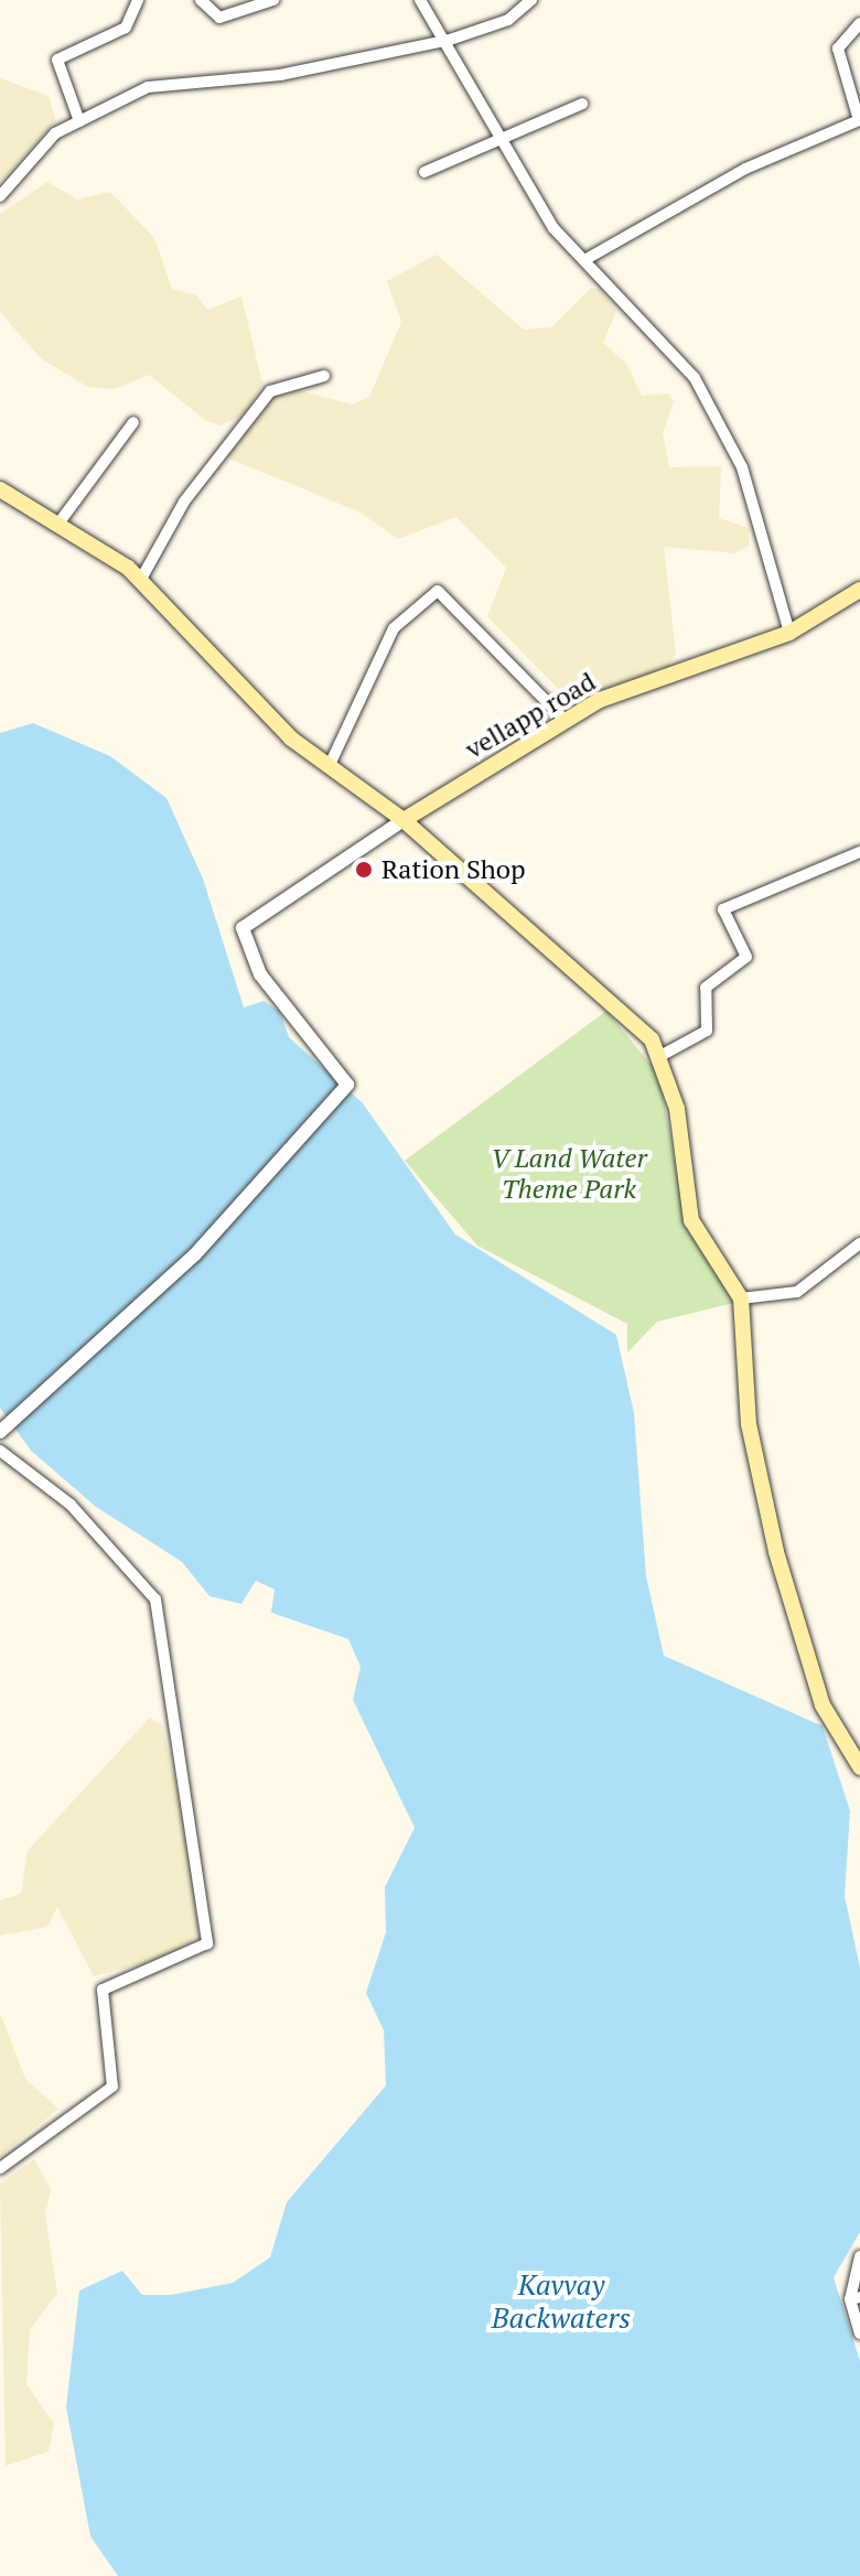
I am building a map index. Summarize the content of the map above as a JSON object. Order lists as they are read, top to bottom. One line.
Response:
{"streets":{"main road":["vellapp road"]},"water":["Kavvay Backwaters"],"parks":["V Land Water Theme Park"],"places":["Ration Shop"]}
